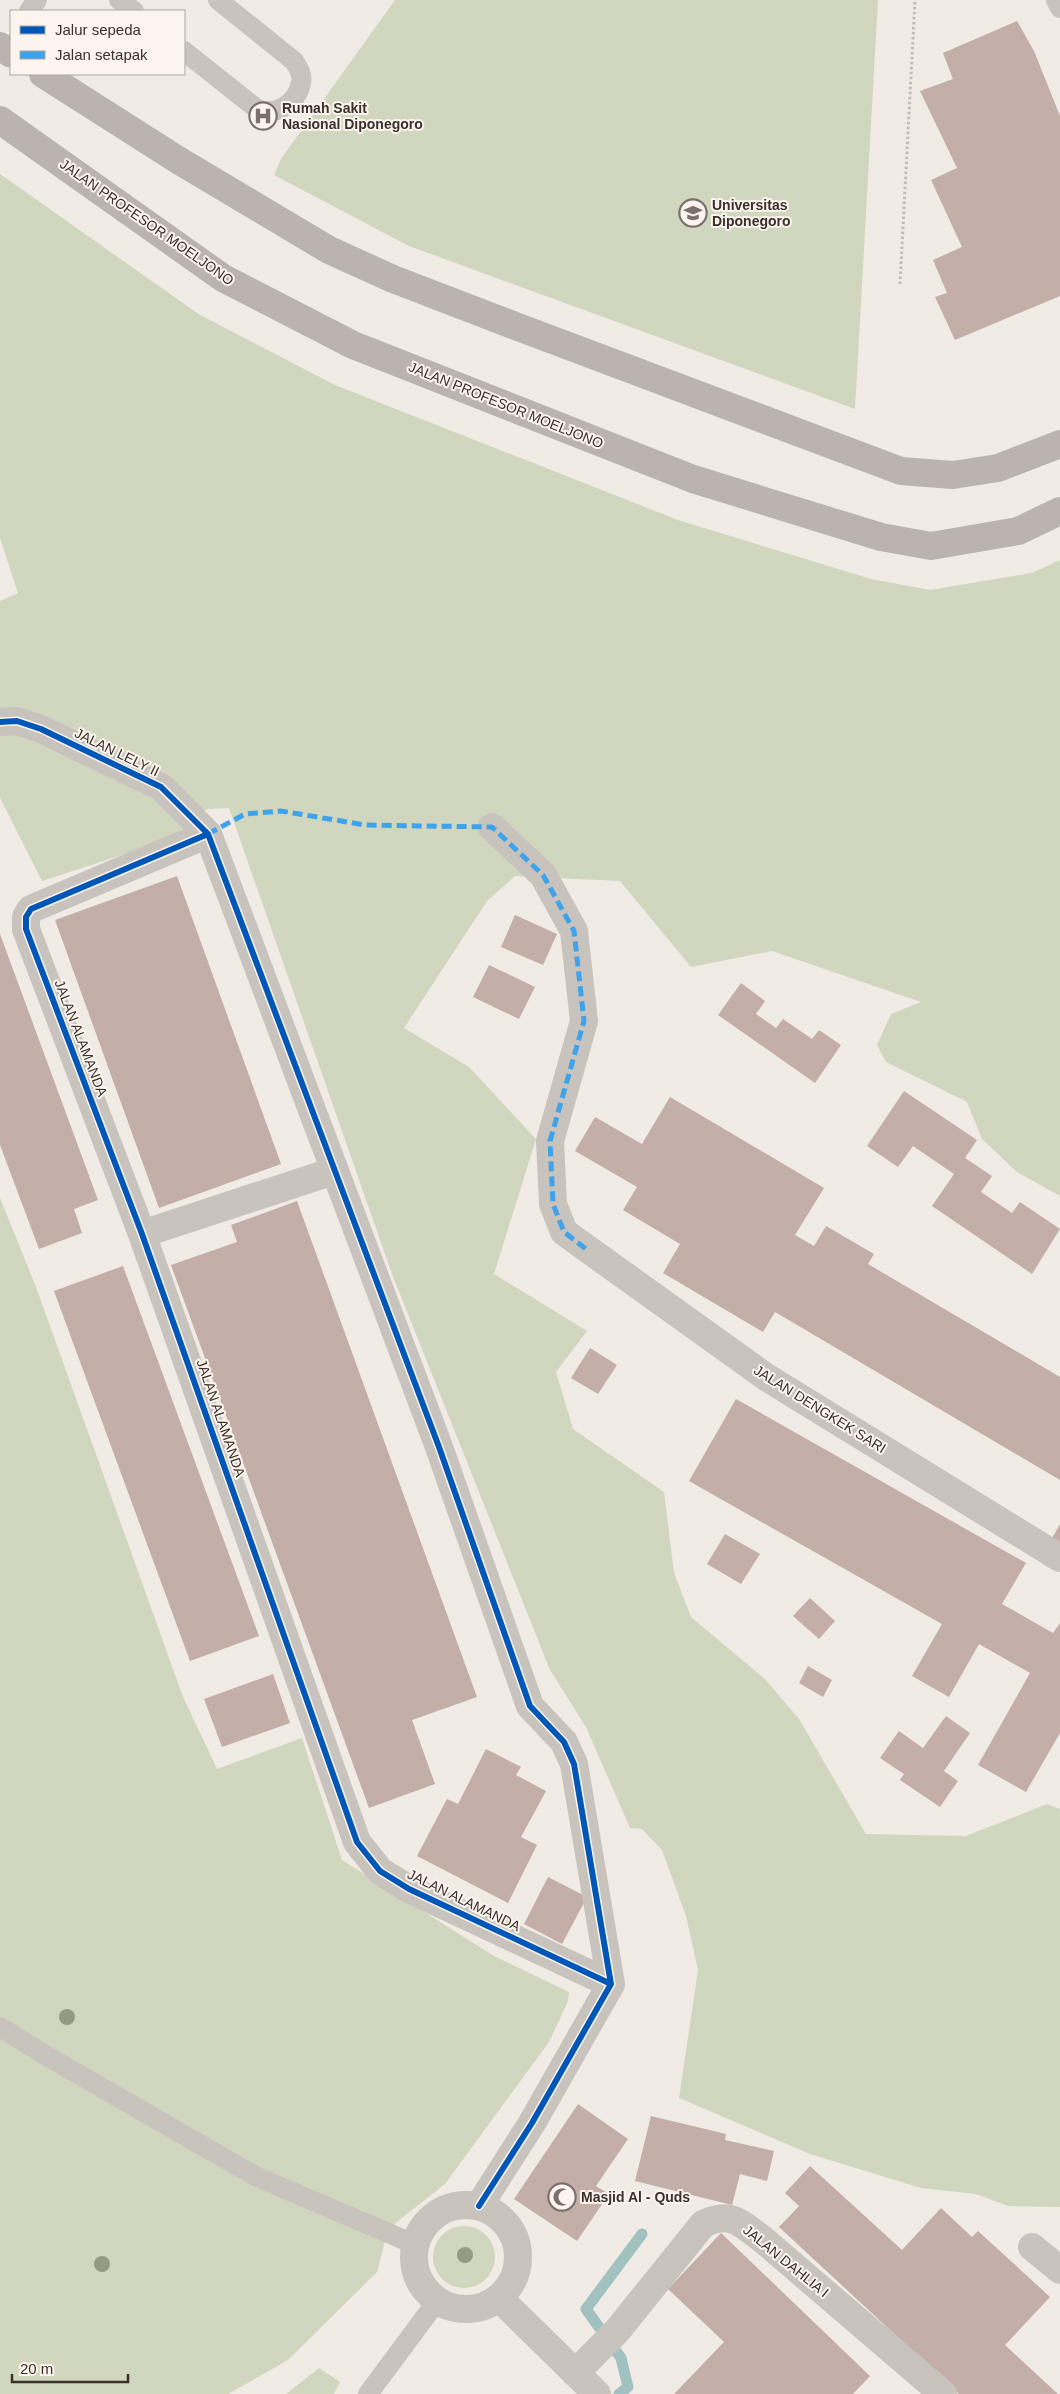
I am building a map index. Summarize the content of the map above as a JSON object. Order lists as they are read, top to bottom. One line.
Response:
{"streets":{"street":["JALAN PROFESOR MOELJONO","JALAN LELY II","JALAN ALAMANDA","JALAN DENGKEK SARI","JALAN DAHLIA I"]},"crossings":[["JALAN LELY II","JALAN ALAMANDA"]],"places":{"hospital":["Rumah Sakit Nasional Diponegoro"],"school or university":["Universitas Diponegoro"],"mosque":["Masjid Al - Quds"]},"legend":["Jalur sepeda","Jalan setapak"],"scale_bar":"20 m"}
